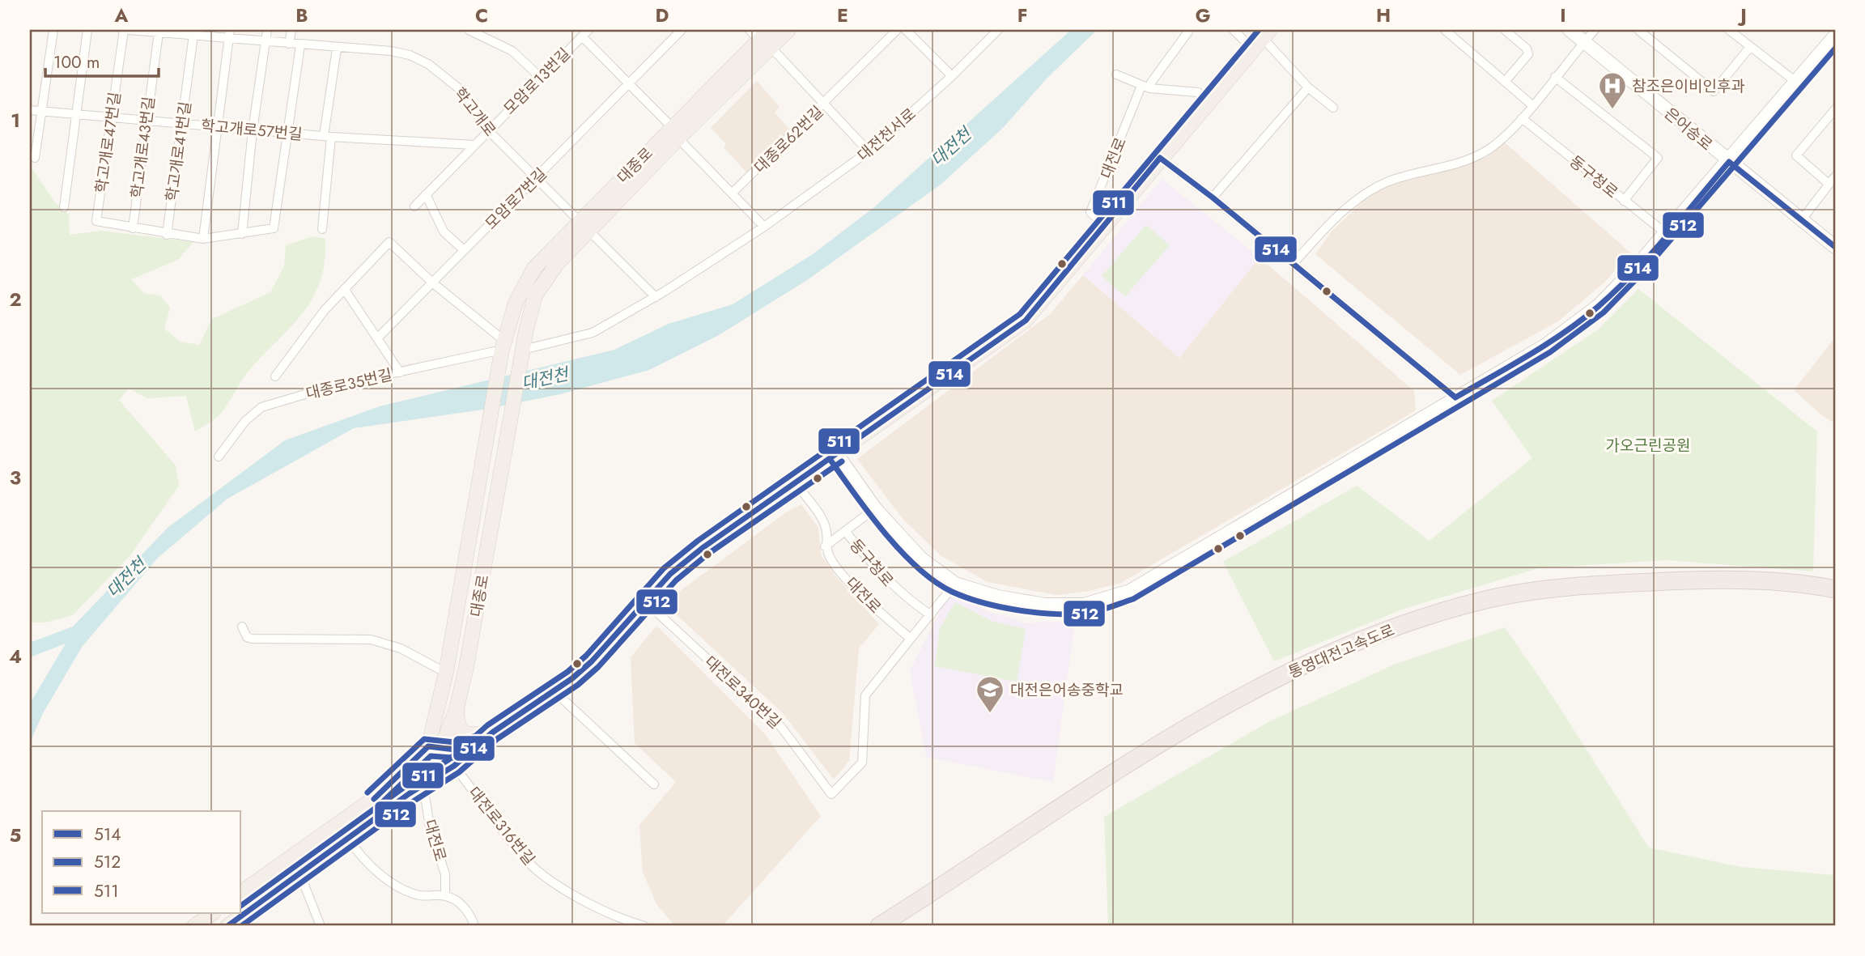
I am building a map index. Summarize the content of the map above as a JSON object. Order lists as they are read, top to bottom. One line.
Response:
{"streets":{"highway":["통영대전고속도로"],"main road":["은어송로","대전로","대종로"],"street":["모암로13번길","학고개로","학고개로57번길","대전천서로","대종로62번길","학고개로47번길","학고개로43번길","학고개로41번길","동구청로","모암로7번길","대종로35번길","대전로340번길","대전로316번길"]},"crossings":[["모암로13번길","학고개로"],["모암로13번길","학고개로57번길"],["학고개로","학고개로47번길"],["학고개로","학고개로43번길"],["학고개로","학고개로41번길"],["학고개로","대종로"],["학고개로","모암로7번길"],["학고개로57번길","학고개로47번길"],["학고개로57번길","학고개로43번길"],["학고개로57번길","학고개로41번길"],["대전천서로","대종로"],["학고개로47번길","학고개로43번길"],["대전로","대전로340번길"],["대전로","대전로316번길"],["대종로","대종로35번길"]],"water":["대전천"],"parks":["가오근린공원"],"places":{"hospital":["참조은이비인후과"],"school or university":["대전은어송중학교"]},"lines":["transit line 511","transit line 512","transit line 514"],"legend":["514","512","511"],"scale_bar":"100 m","grid":{"columns":["A","B","C","D","E","F","G","H","I","J"],"rows":["1","2","3","4","5"]}}
